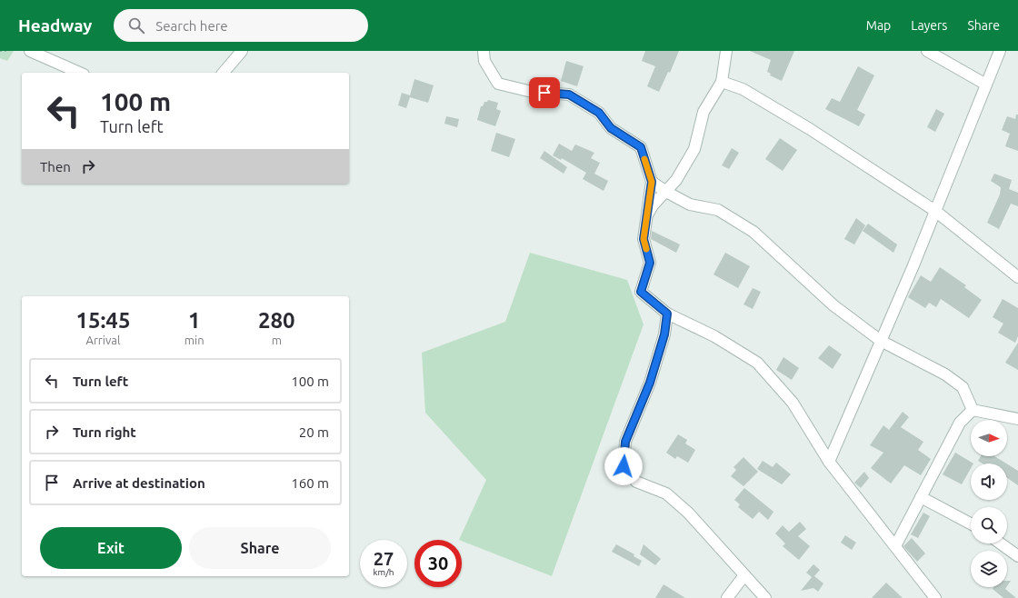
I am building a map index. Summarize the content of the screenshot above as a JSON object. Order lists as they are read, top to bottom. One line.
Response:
{"north":"right","page":{"header":"Headway","search":"Search here","nav":["Map","Layers","Share"],"turn":["100 m","Turn left"],"then":"Then","eta":["15:45","Arrival","1","min","280","m"],"list":[{"name":"Turn left","value":"100 m"},{"name":"Turn right","value":"20 m"},{"name":"Arrive at destination","value":"160 m"}],"buttons":["Exit","Share"],"speed":"27 km/h","limit":"30"}}
